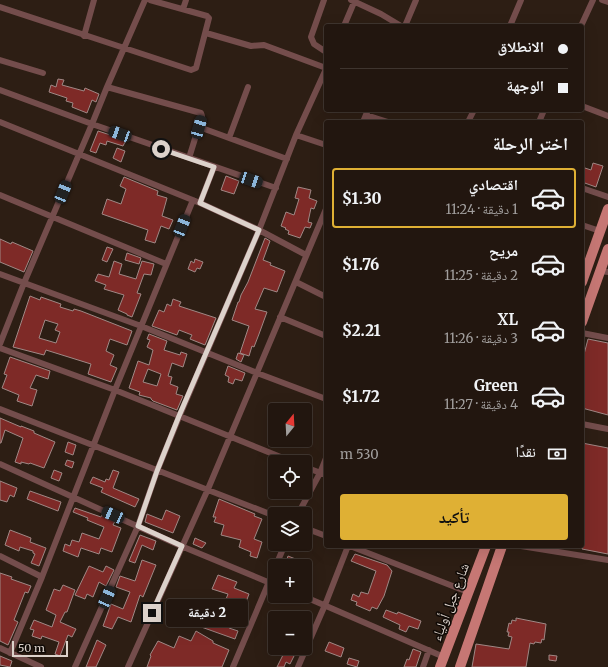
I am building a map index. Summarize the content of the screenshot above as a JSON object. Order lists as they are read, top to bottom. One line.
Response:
{"streets":{"main road":["شارع جبل أولياء"]},"scale_bar":"50 m","north":"top","page":{"banner":["الانطلاق","الوجهة"],"heading":"اختر الرحلة","list":[{"name":"اقتصادي","note":"1 دقيقة · 11:24","value":"$1.30"},{"name":"مريح","note":"2 دقيقة · 11:25","value":"$1.76"},{"name":"XL","note":"3 دقيقة · 11:26","value":"$2.21"},{"name":"Green","note":"4 دقيقة · 11:27","value":"$1.72"}],"map_buttons":["+","−"],"pay":["نقدًا","530 m"],"buttons":"تأكيد","bubble":"2 دقيقة","scale":"50 m"}}
